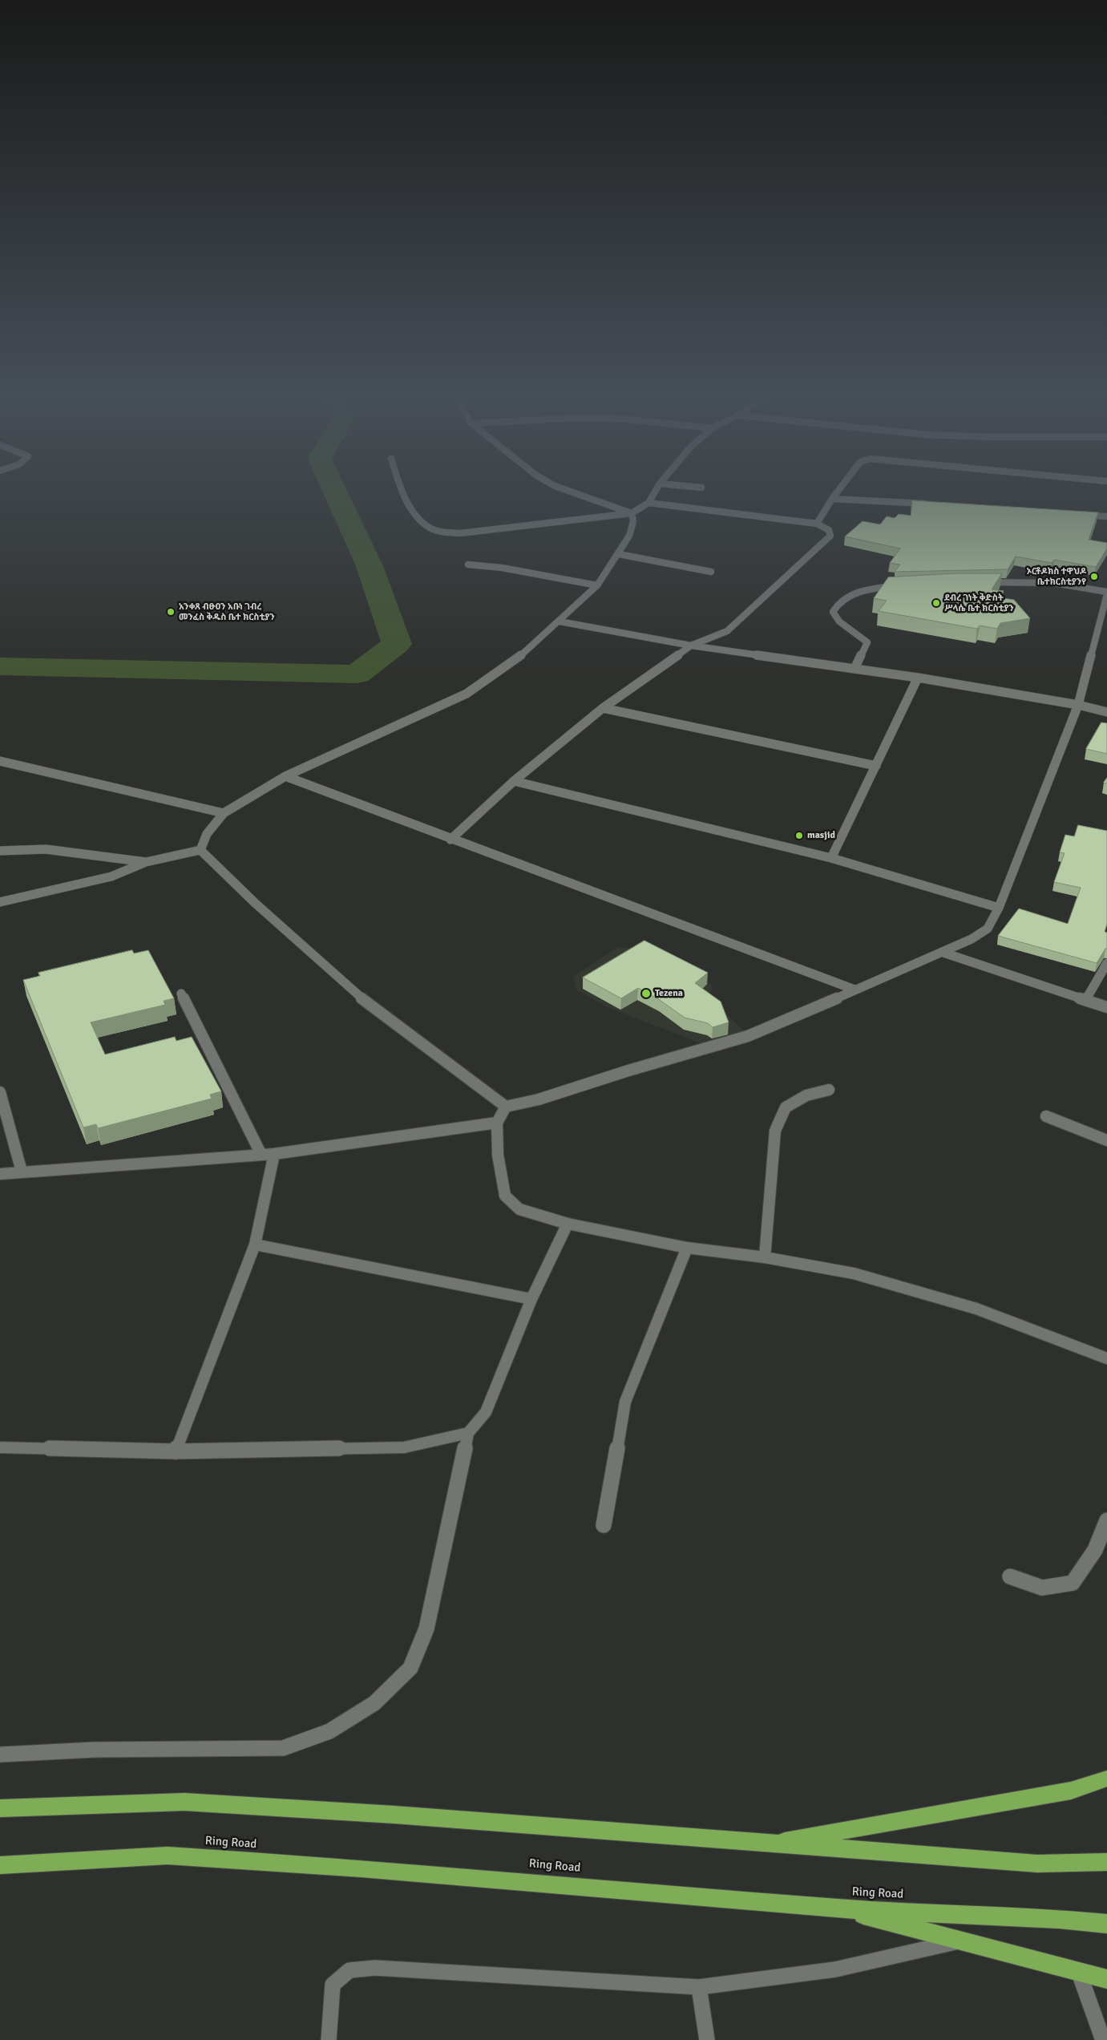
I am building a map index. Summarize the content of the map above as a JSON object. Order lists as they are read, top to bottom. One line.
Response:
{"streets":{"highway":["Ring Road"]},"places":["ኦርቶዶክስ ተዋህዶ ቤተክርስቲያንየ","ደብረ ገነት ቅድስት ሥላሴ ቤተ ክርስቲያን","አንቀጸ ብፁዐን አቡነ ገብረ መንፈስ ቅዱስ ቤተ ክርስቲያን","masjid","Tezena"]}
